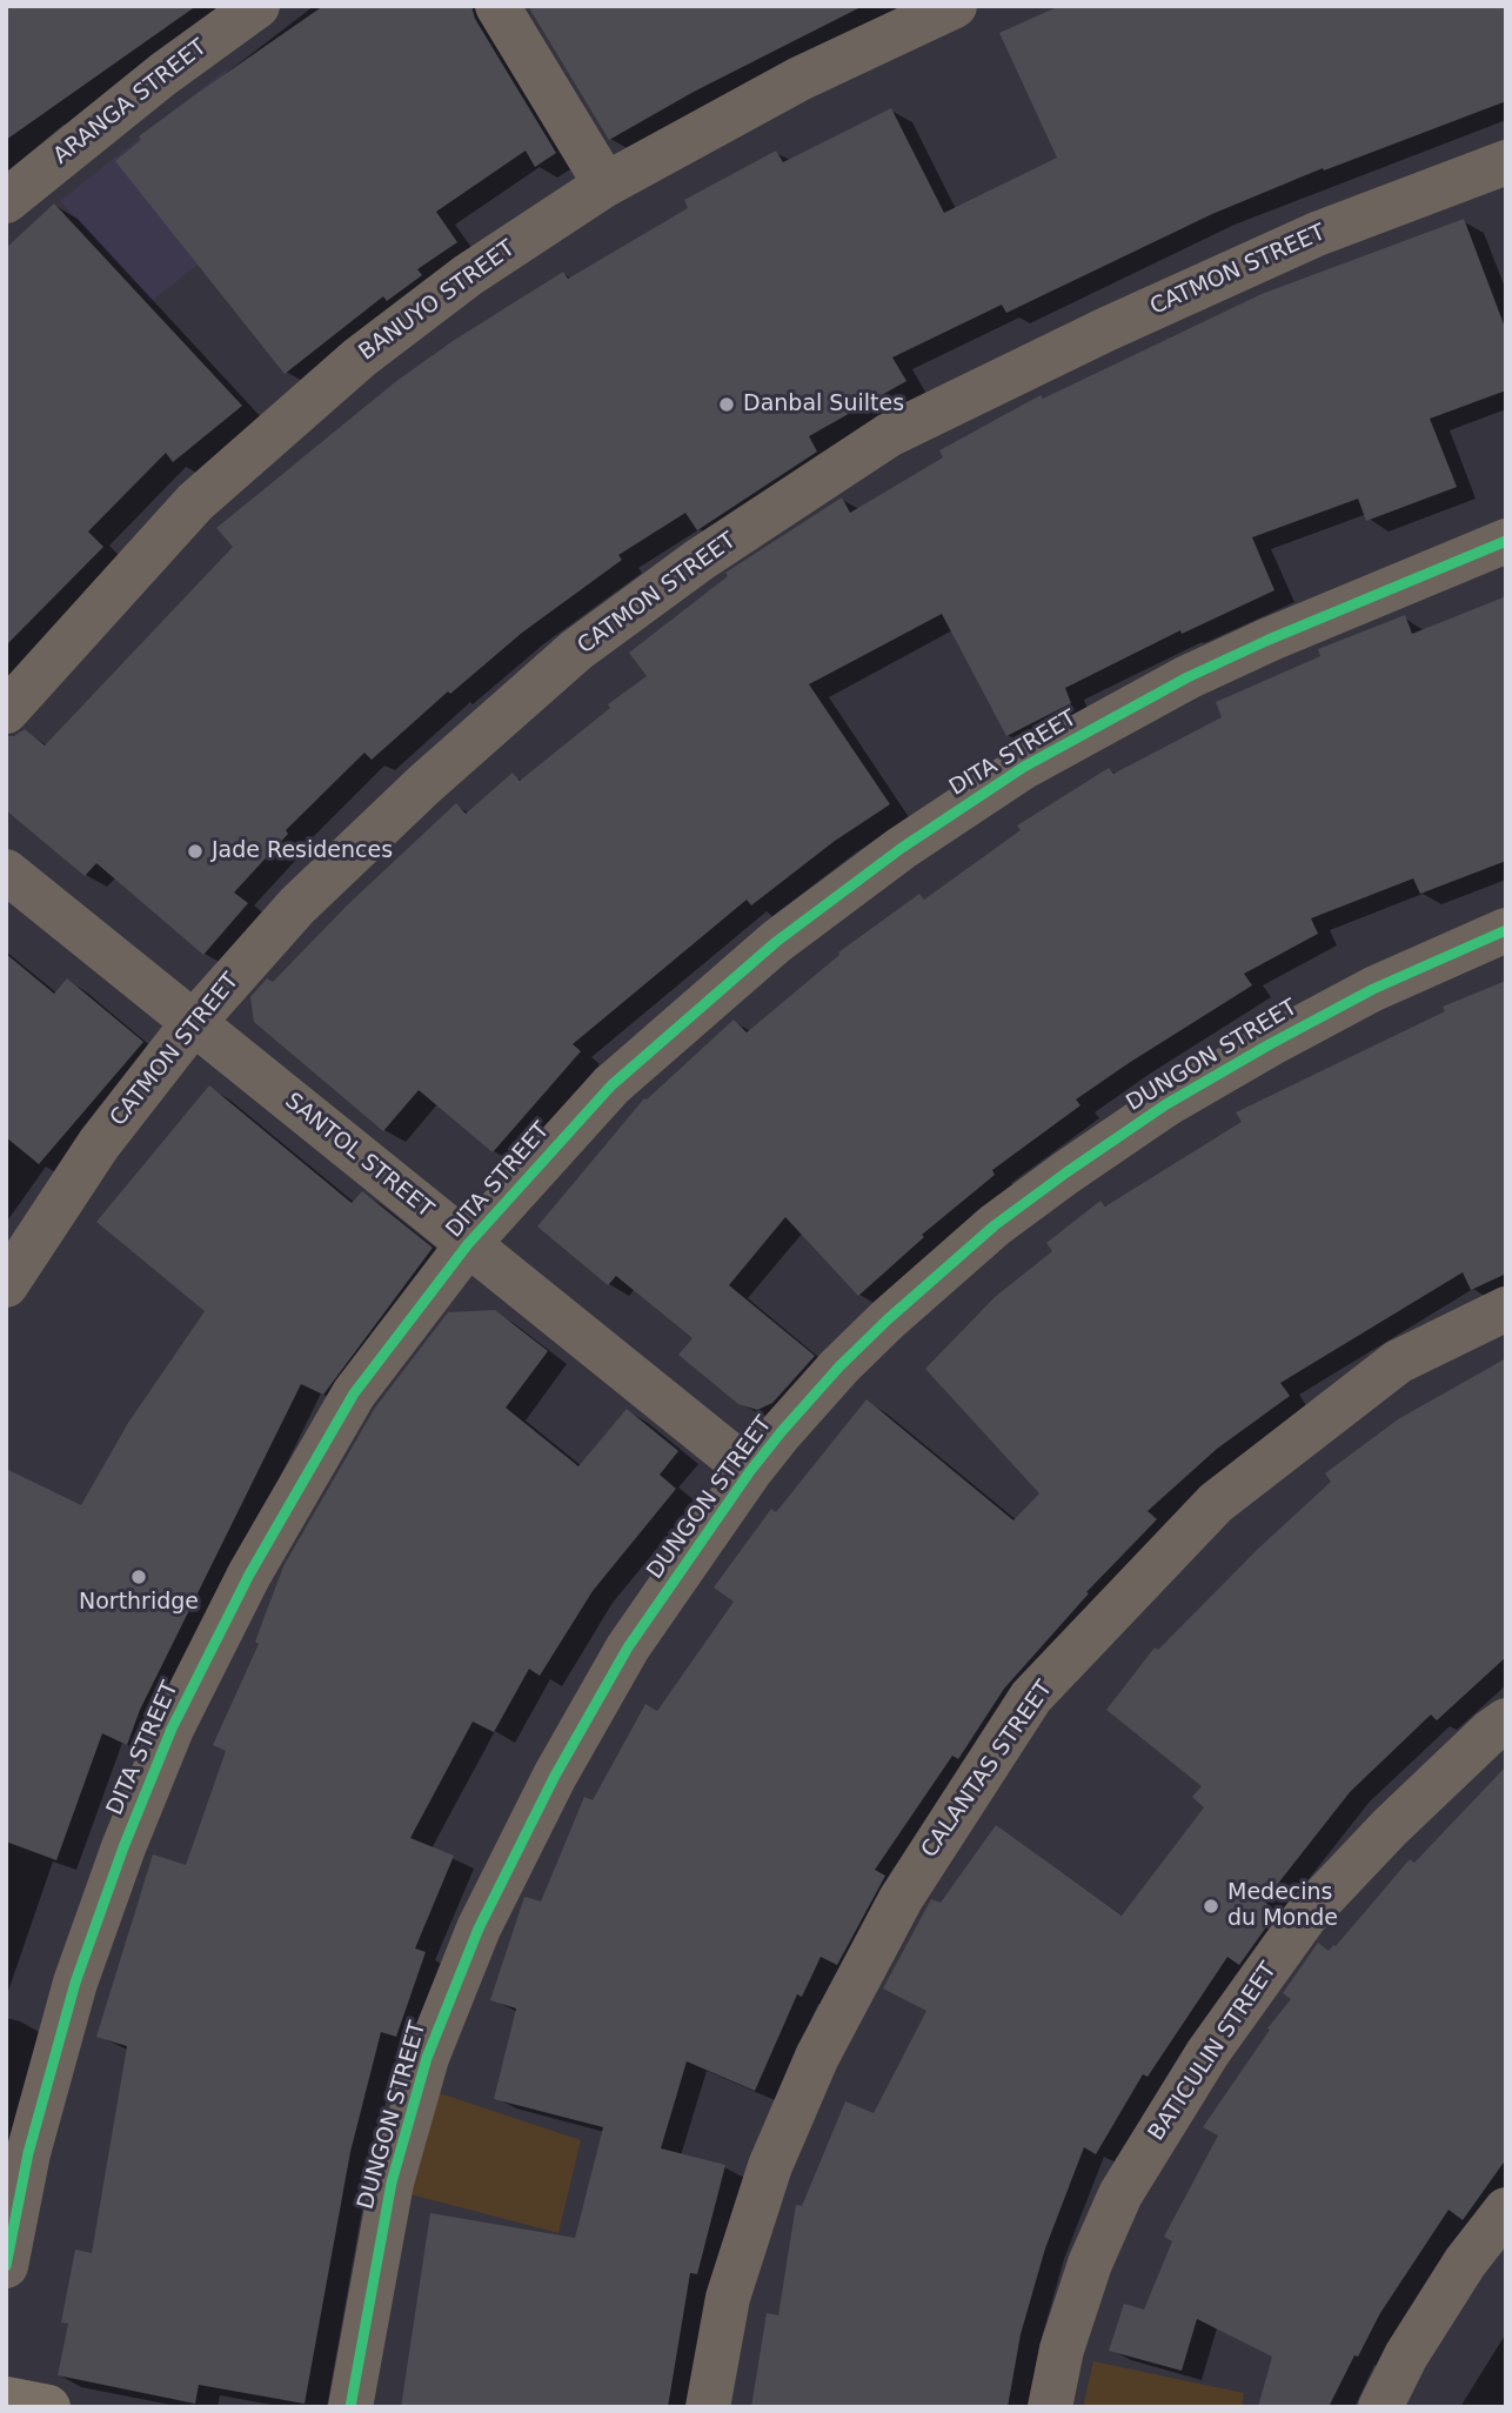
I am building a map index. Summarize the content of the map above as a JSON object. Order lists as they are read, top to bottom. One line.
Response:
{"streets":{"street":["ARANGA STREET","CATMON STREET","BANUYO STREET","DITA STREET","DUNGON STREET","SANTOL STREET","CALANTAS STREET","BATICULIN STREET"]},"crossings":[["CATMON STREET","SANTOL STREET"],["DITA STREET","SANTOL STREET"],["DUNGON STREET","SANTOL STREET"]],"places":["Danbal Suiltes","Jade Residences","Northridge","Medecins du Monde"]}
